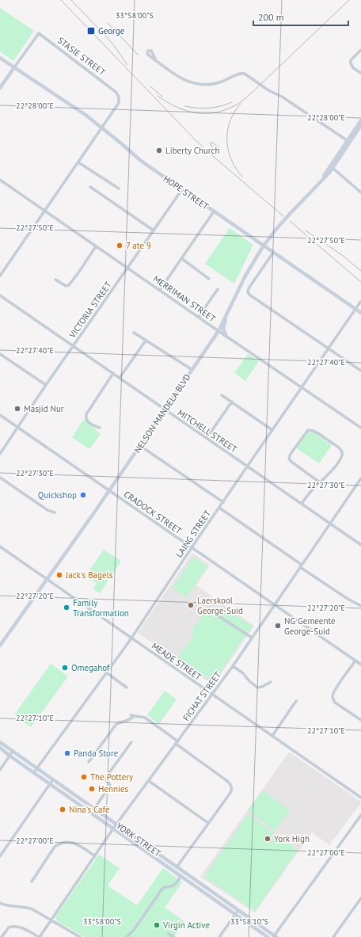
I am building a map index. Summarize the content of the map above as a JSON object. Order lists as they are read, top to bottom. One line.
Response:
{"streets":{"street":["STASIE STREET","HOPE STREET","MERRIMAN STREET","VICTORIA STREET","NELSON MANDELA BLVD","MITCHELL STREET","CRADOCK STREET","LAING STREET","MEADE STREET","FICHAT STREET","YORK STREET"]},"crossings":[["STASIE STREET","HOPE STREET"],["HOPE STREET","VICTORIA STREET"],["HOPE STREET","LAING STREET"],["MERRIMAN STREET","VICTORIA STREET"],["MERRIMAN STREET","NELSON MANDELA BLVD"],["MERRIMAN STREET","LAING STREET"],["VICTORIA STREET","MITCHELL STREET"],["VICTORIA STREET","CRADOCK STREET"],["NELSON MANDELA BLVD","MITCHELL STREET"],["NELSON MANDELA BLVD","CRADOCK STREET"],["NELSON MANDELA BLVD","MEADE STREET"],["MITCHELL STREET","LAING STREET"],["MITCHELL STREET","FICHAT STREET"],["CRADOCK STREET","LAING STREET"],["CRADOCK STREET","FICHAT STREET"],["LAING STREET","MEADE STREET"],["LAING STREET","YORK STREET"],["MEADE STREET","FICHAT STREET"],["FICHAT STREET","YORK STREET"]],"places":{"transit":["George"],"other":["Liberty Church","7 ate 9","Masjid Nur","Quickshop","Jack's Bagels","Laerskool George-Suid","Family Transformation","NG Gemeente George-Suid","Omegahof","Panda Store","The Pottery","Hennies","Nina's Café","York High","Virgin Active"]},"scale_bar":"200 m","coordinates":["33°58'00\"S","22°28'00\"E","22°27'50\"E","22°27'40\"E","22°27'30\"E","22°27'20\"E","22°27'10\"E","22°27'00\"E","33°58'10\"S"]}
